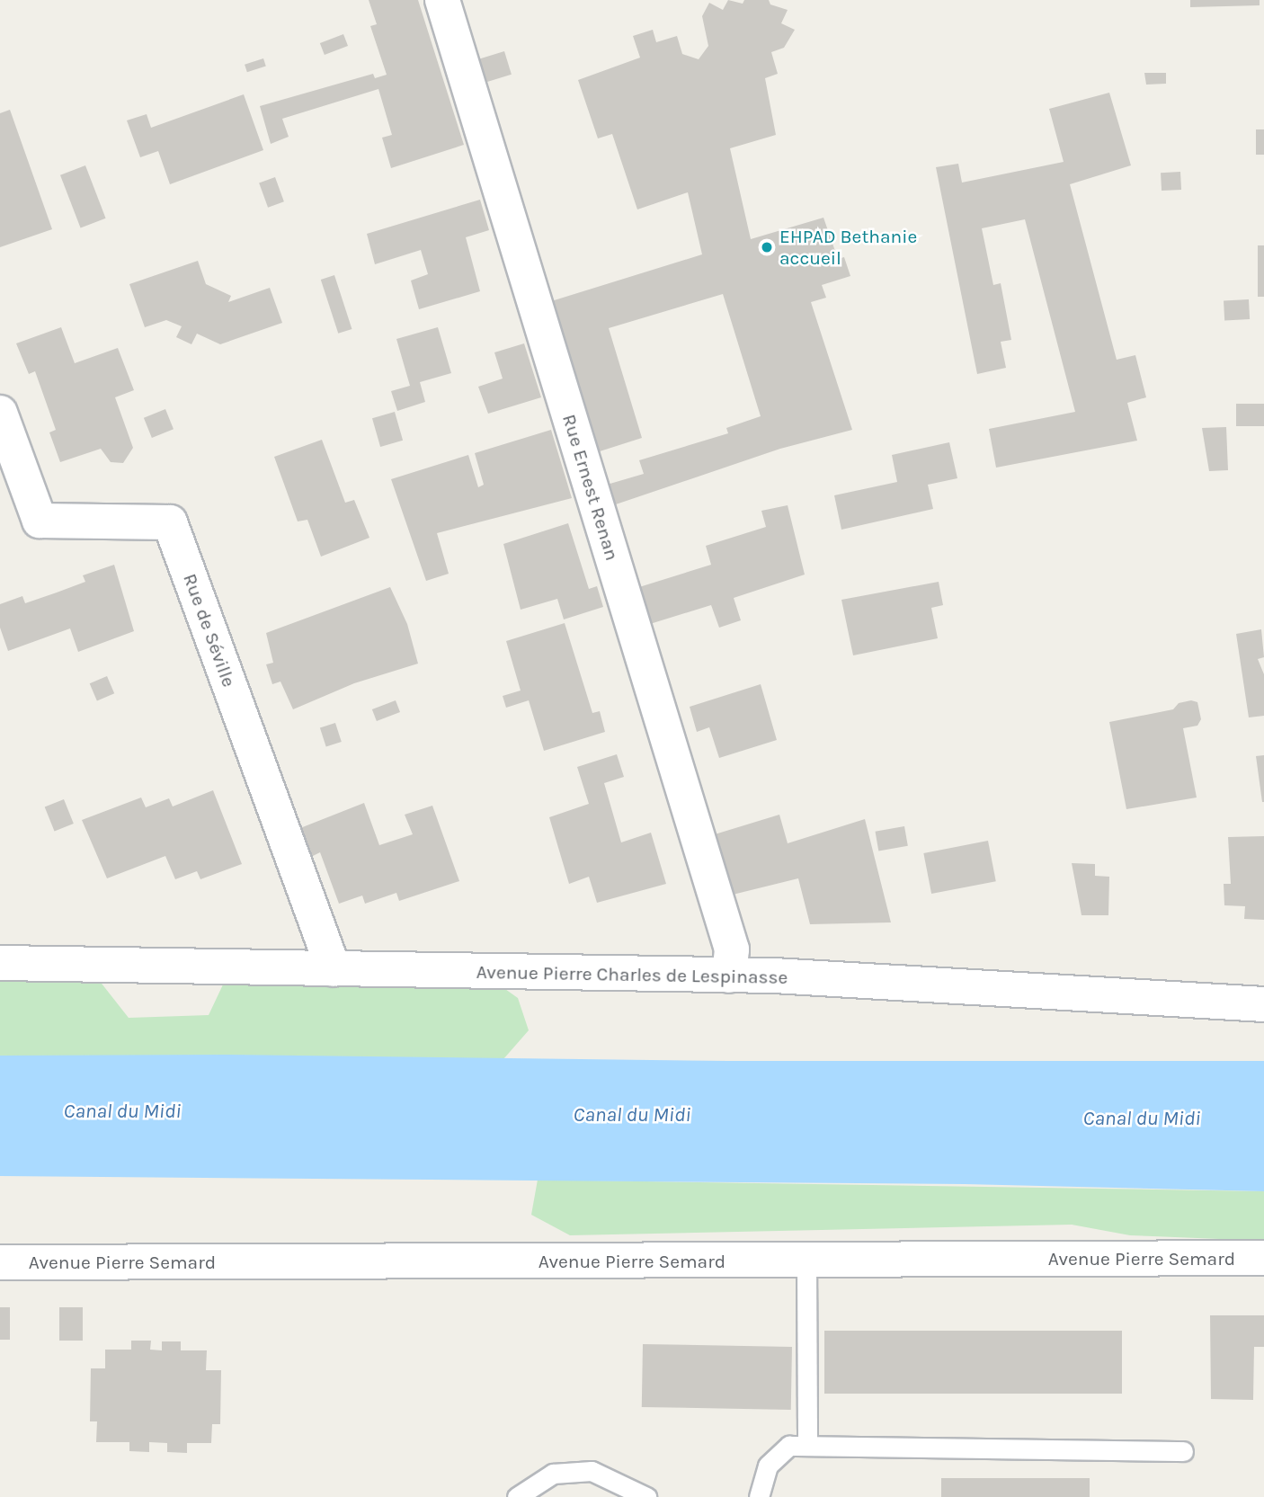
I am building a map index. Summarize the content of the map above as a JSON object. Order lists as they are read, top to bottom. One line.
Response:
{"streets":{"street":["Rue Ernest Renan","Rue de Séville","Avenue Pierre Charles de Lespinasse","Avenue Pierre Semard"]},"crossings":[["Rue Ernest Renan","Avenue Pierre Charles de Lespinasse"],["Rue de Séville","Avenue Pierre Charles de Lespinasse"]],"water":["Canal du Midi"],"places":["EHPAD Bethanie accueil"]}
